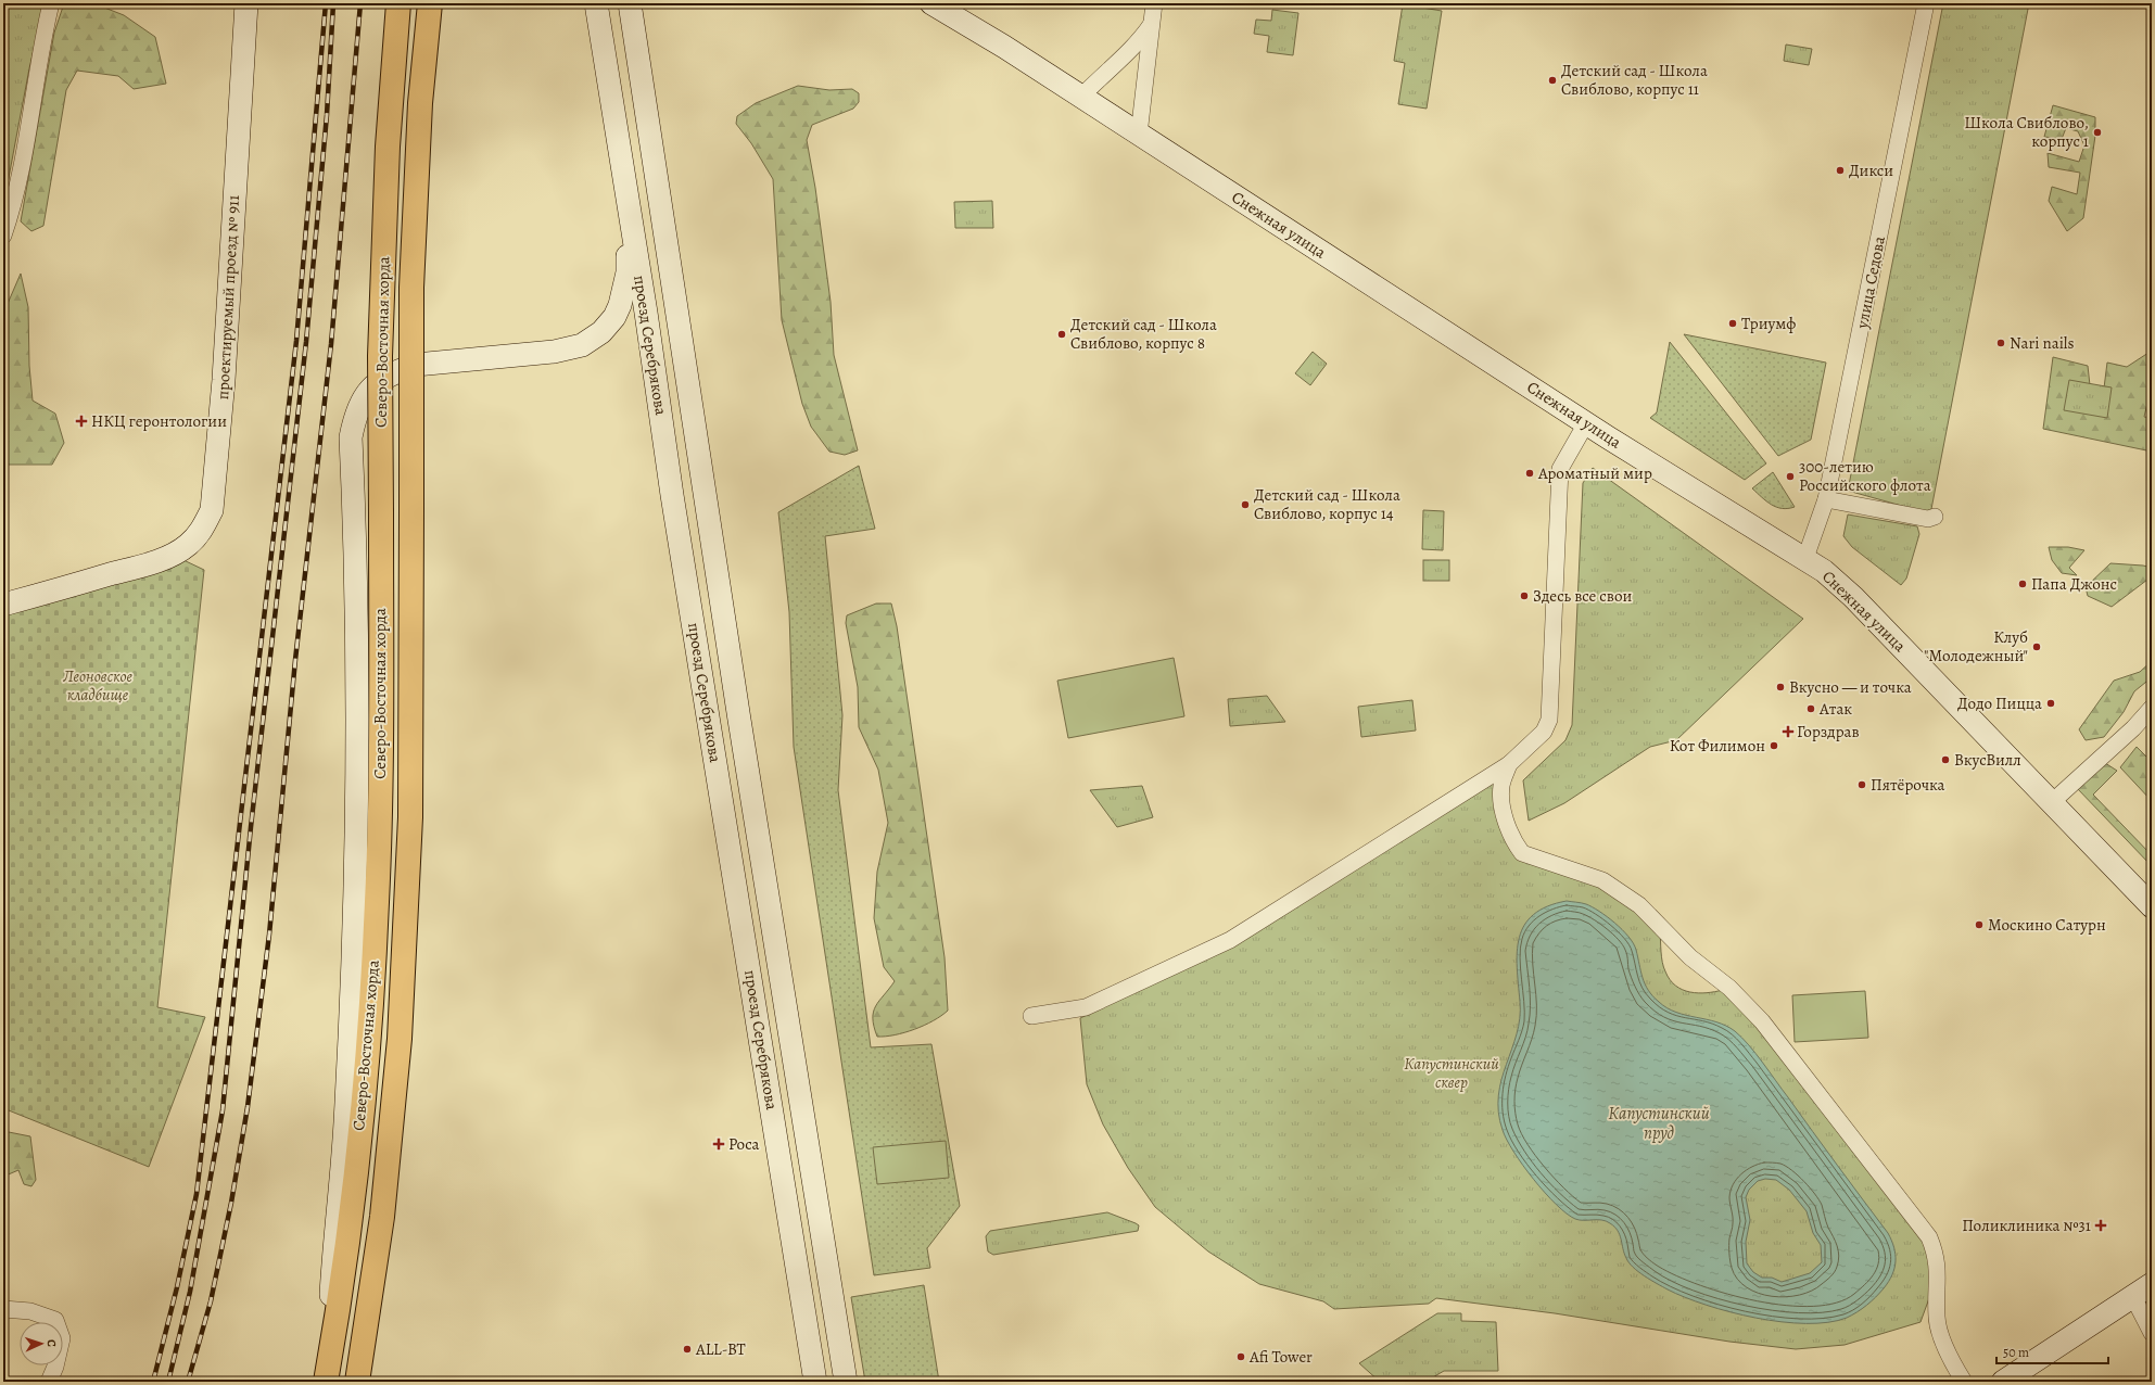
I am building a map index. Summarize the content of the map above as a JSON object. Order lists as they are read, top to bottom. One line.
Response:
{"streets":{"main road":["Снежная улица","проектируемый проезд № 911","Северо-Восточная хорда","проезд Серебрякова"],"street":["улица Седова"]},"crossings":[["Снежная улица","улица Седова"]],"water":["Капустинский пруд"],"parks":["Леоновское кладбище","Капустинский сквер"],"places":{"other":["Детский сад - Школа Свиблово, корпус 11","Школа Свиблово, корпус 1","Дикси","Триумф","Детский сад - Школа Свиблово, корпус 8","Nari nails","Ароматный мир","300-летию Российского флота","Детский сад - Школа Свиблово, корпус 14","Папа Джонс","Здесь все свои","Клуб \"Молодежный\"","Вкусно — и точка","Додо Пицца","Атак","Кот Филимон","ВкусВилл","Пятёрочка","Москино Сатурн","ALL-BT","Afi Tower"],"health":["НКЦ геронтологии","Горздрав","Роса","Поликлиника №31"]},"scale_bar":"50 m","north":"right"}
